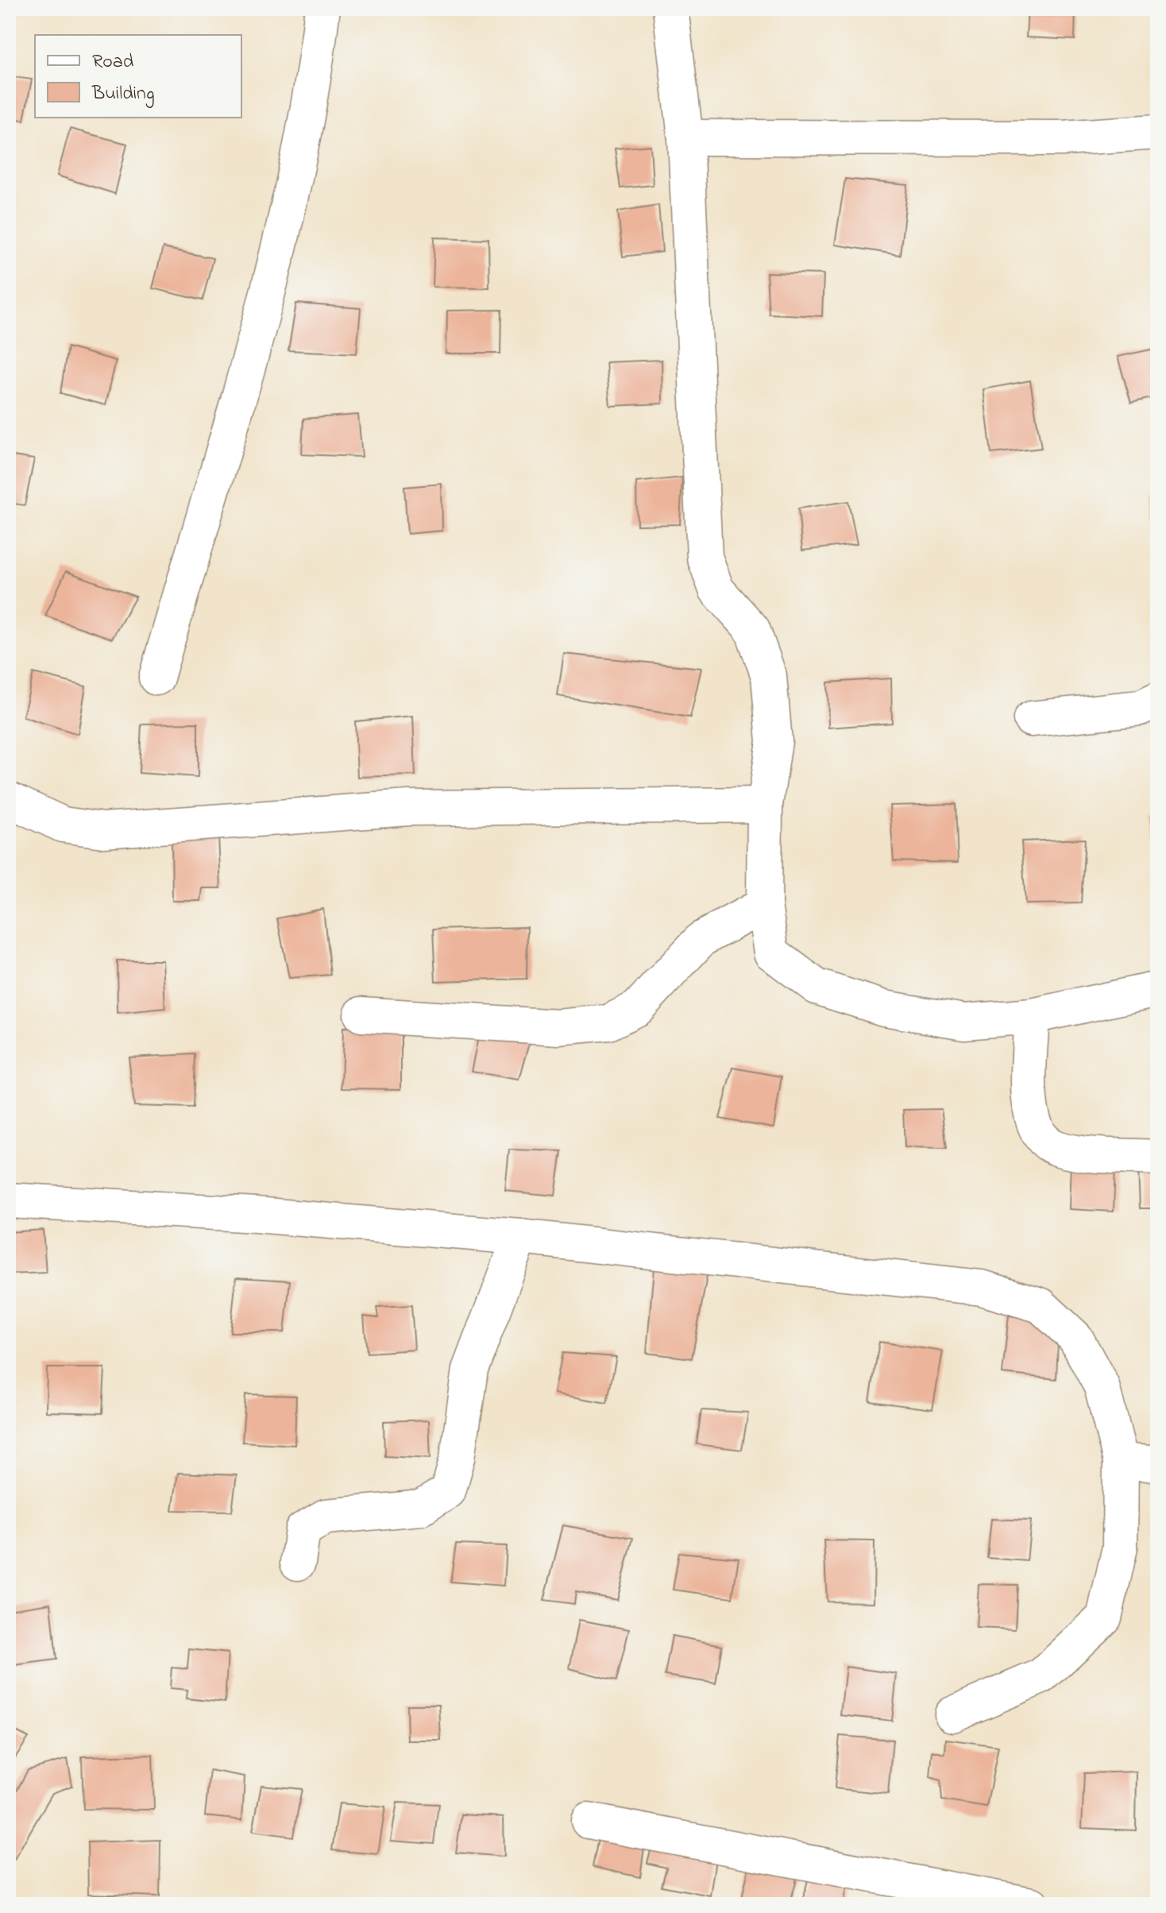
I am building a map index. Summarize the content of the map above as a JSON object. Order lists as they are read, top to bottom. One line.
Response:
{"legend":["Road","Building"]}
